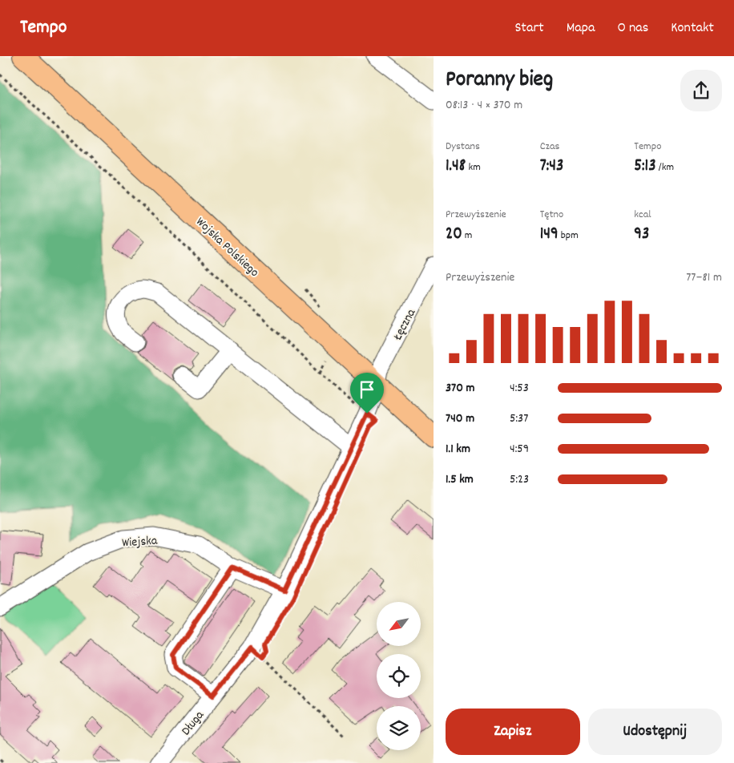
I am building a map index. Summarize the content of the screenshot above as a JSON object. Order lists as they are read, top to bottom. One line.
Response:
{"streets":{"main road":["Wojska Polskiego"],"street":["Łęczna","Wiejska","Długa"]},"crossings":[["Wojska Polskiego","Łęczna"],["Wojska Polskiego","Długa"],["Łęczna","Długa"],["Wiejska","Długa"]],"north":"bottom left","page":{"header":"Tempo","nav":["Start","Mapa","O nas","Kontakt"],"heading":["Poranny bieg","08:13 · 4 × 370 m"],"stats":[["Dystans","1.48 km"],["Czas","7:43"],["Tempo","5:13 /km"],["Przewyższenie","20 m"],["Tętno","149 bpm"],["kcal","93"]],"chart":["Przewyższenie","77–81 m"],"list":[{"name":"370 m","note":"4:53"},{"name":"740 m","note":"5:37"},{"name":"1.1 km","note":"4:59"},{"name":"1.5 km","note":"5:23"}],"buttons":["Zapisz","Udostępnij"]}}
